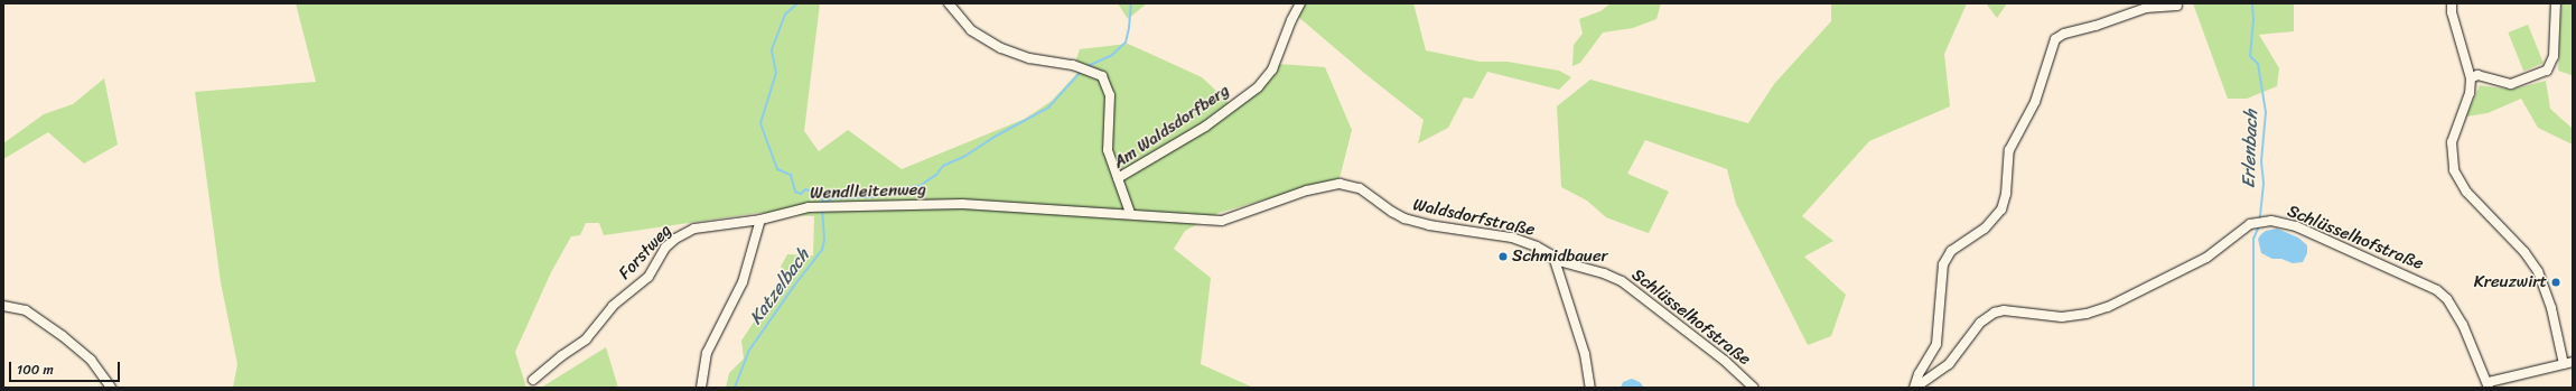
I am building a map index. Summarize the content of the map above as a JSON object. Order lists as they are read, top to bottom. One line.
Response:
{"streets":{"street":["Am Waldsdorfberg","Wendlleitenweg","Waldsdorfstraße","Schlüsselhofstraße","Forstweg"]},"crossings":[["Am Waldsdorfberg","Wendlleitenweg"],["Am Waldsdorfberg","Waldsdorfstraße"],["Wendlleitenweg","Waldsdorfstraße"],["Wendlleitenweg","Forstweg"],["Waldsdorfstraße","Schlüsselhofstraße"]],"water":["Erlenbach","Katzelbach"],"places":["Schmidbauer","Kreuzwirt"],"scale_bar":"100 m"}
